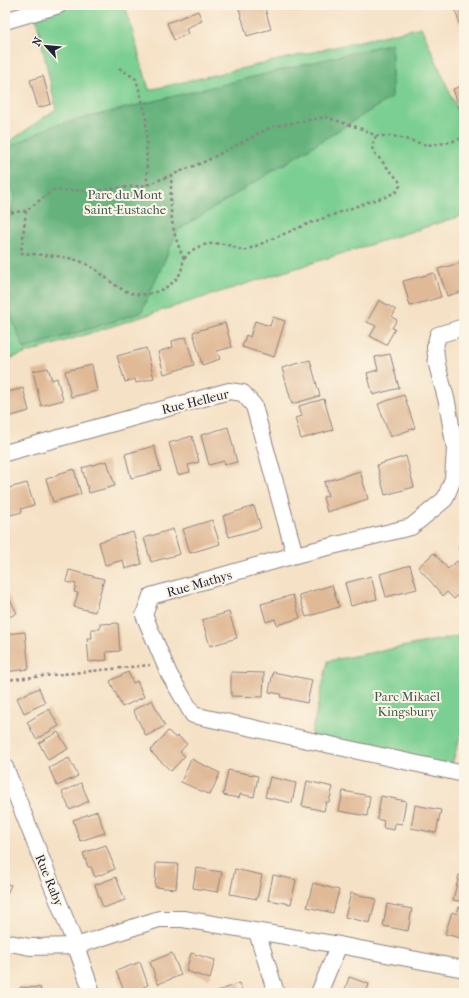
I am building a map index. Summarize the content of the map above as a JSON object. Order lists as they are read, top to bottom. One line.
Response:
{"streets":{"street":["Rue Helleur","Rue Mathys","Rue Raby"]},"crossings":[["Rue Helleur","Rue Mathys"]],"parks":["Parc du Mont Saint-Eustache","Parc Mikaël Kingsbury"],"north":"top left"}
